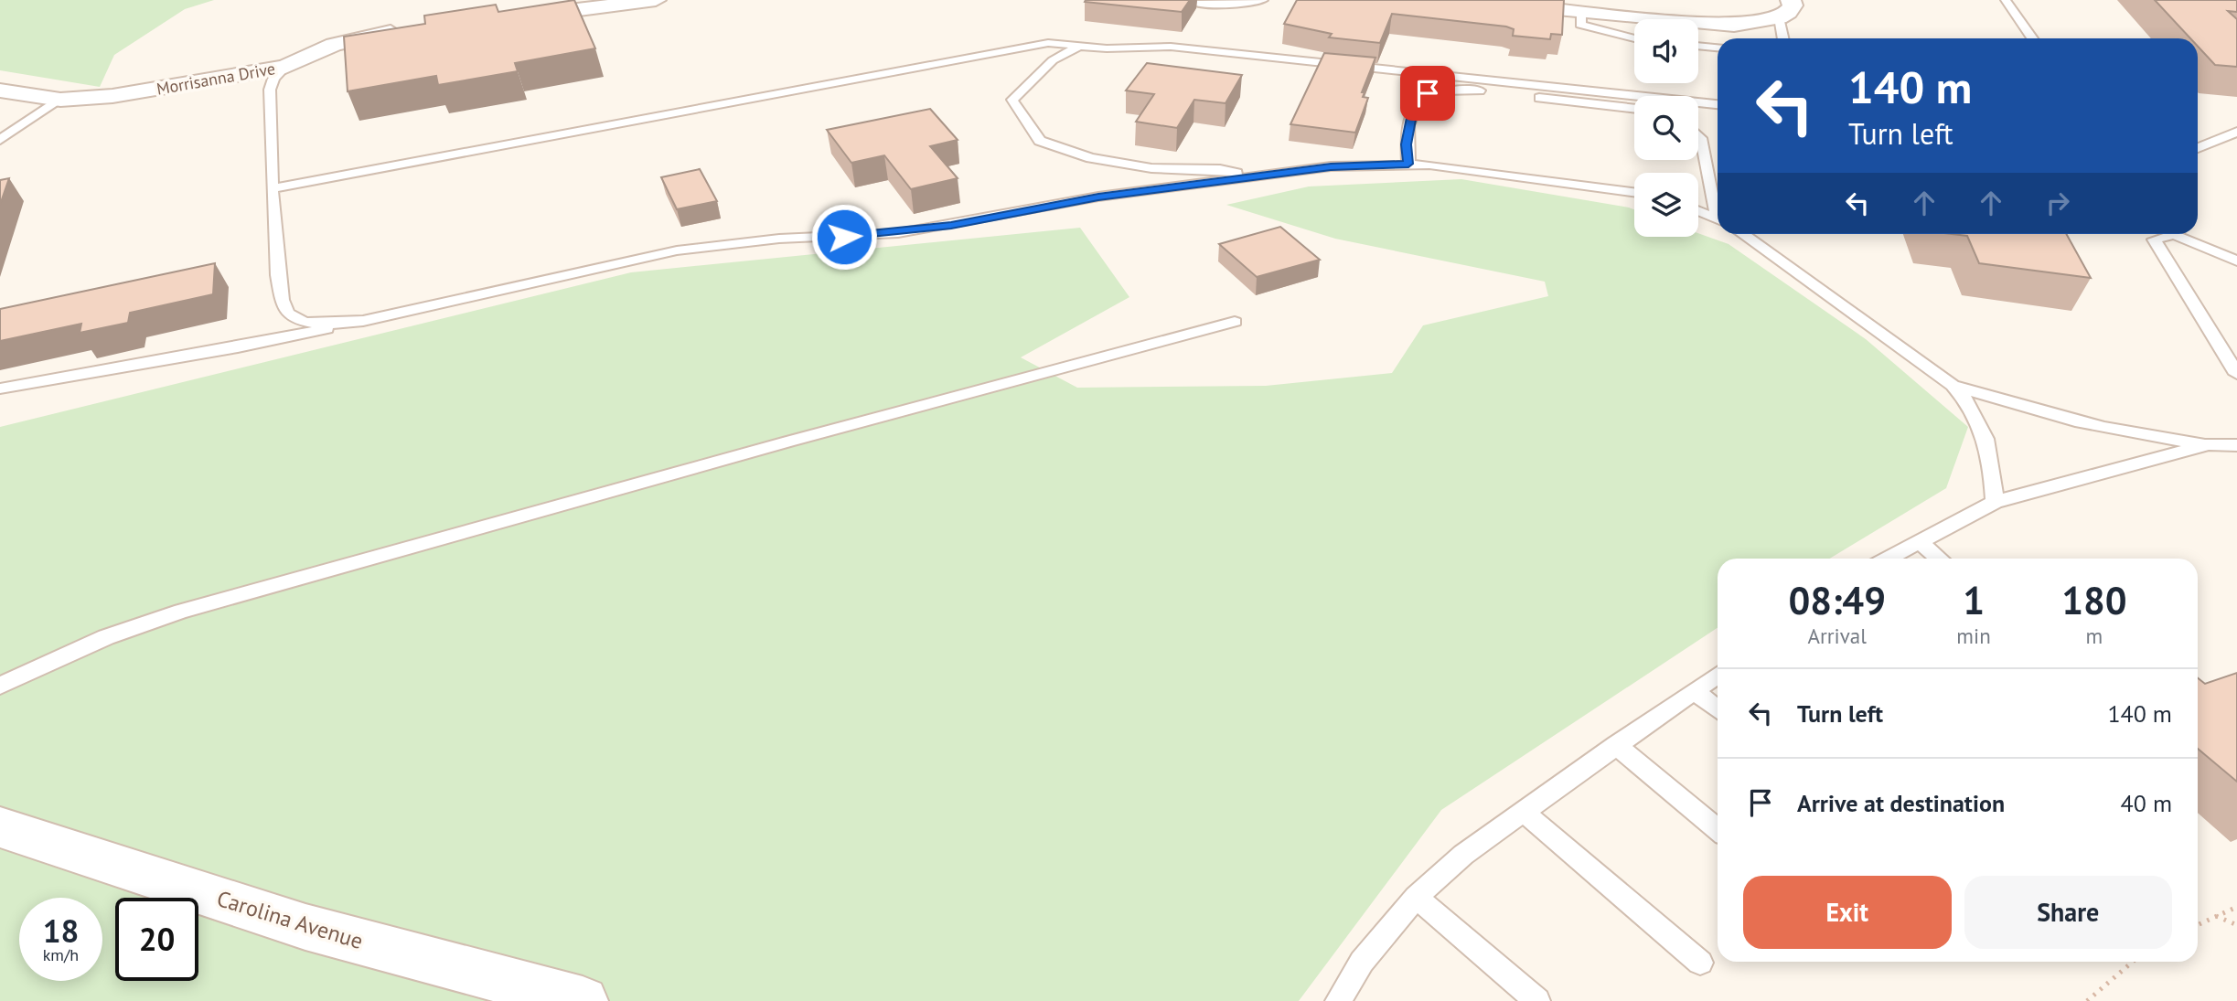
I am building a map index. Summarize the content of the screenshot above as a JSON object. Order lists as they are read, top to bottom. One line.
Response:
{"streets":{"street":["Morrisanna Drive","Carolina Avenue"]},"page":{"turn":["140 m","Turn left"],"eta":["08:49","Arrival","1","min","180","m"],"list":[{"name":"Turn left","value":"140 m"},{"name":"Arrive at destination","value":"40 m"}],"buttons":["Exit","Share"],"speed":"18 km/h","limit":"20"}}
